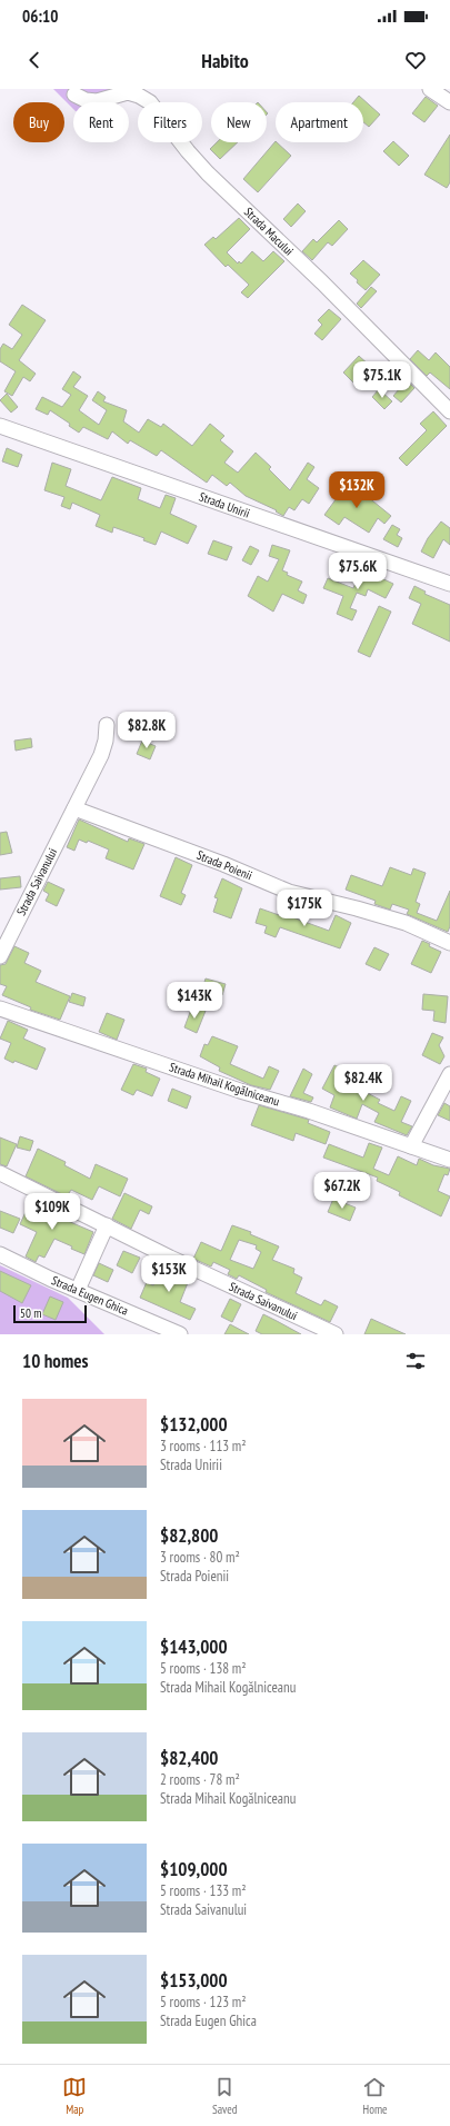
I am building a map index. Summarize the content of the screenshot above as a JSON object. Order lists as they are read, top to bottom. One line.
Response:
{"streets":{"street":["Strada Macului","Strada Unirii","Strada Poienii","Strada Saivanului","Strada Mihail Kogălniceanu","Strada Eugen Ghica"]},"crossings":[["Strada Poienii","Strada Saivanului"]],"scale_bar":"50 m","page":{"status":"06:10","header":"Habito","chip":["Buy","Rent","Filters","New","Apartment"],"price":["$75.1K","$132K","$75.6K","$82.8K","$175K","$143K","$82.4K","$67.2K","$109K","$153K"],"scale":"50 m","heading":"10 homes","list":[{"name":"$132,000","note":"3 rooms · 113 m² · Strada Unirii"},{"name":"$82,800","note":"3 rooms · 80 m² · Strada Poienii"},{"name":"$143,000","note":"5 rooms · 138 m² · Strada Mihail Kogălniceanu"},{"name":"$82,400","note":"2 rooms · 78 m² · Strada Mihail Kogălniceanu"},{"name":"$109,000","note":"5 rooms · 133 m² · Strada Saivanului"},{"name":"$153,000","note":"5 rooms · 123 m² · Strada Eugen Ghica"}],"tabs":["Map","Saved","Home"]}}
